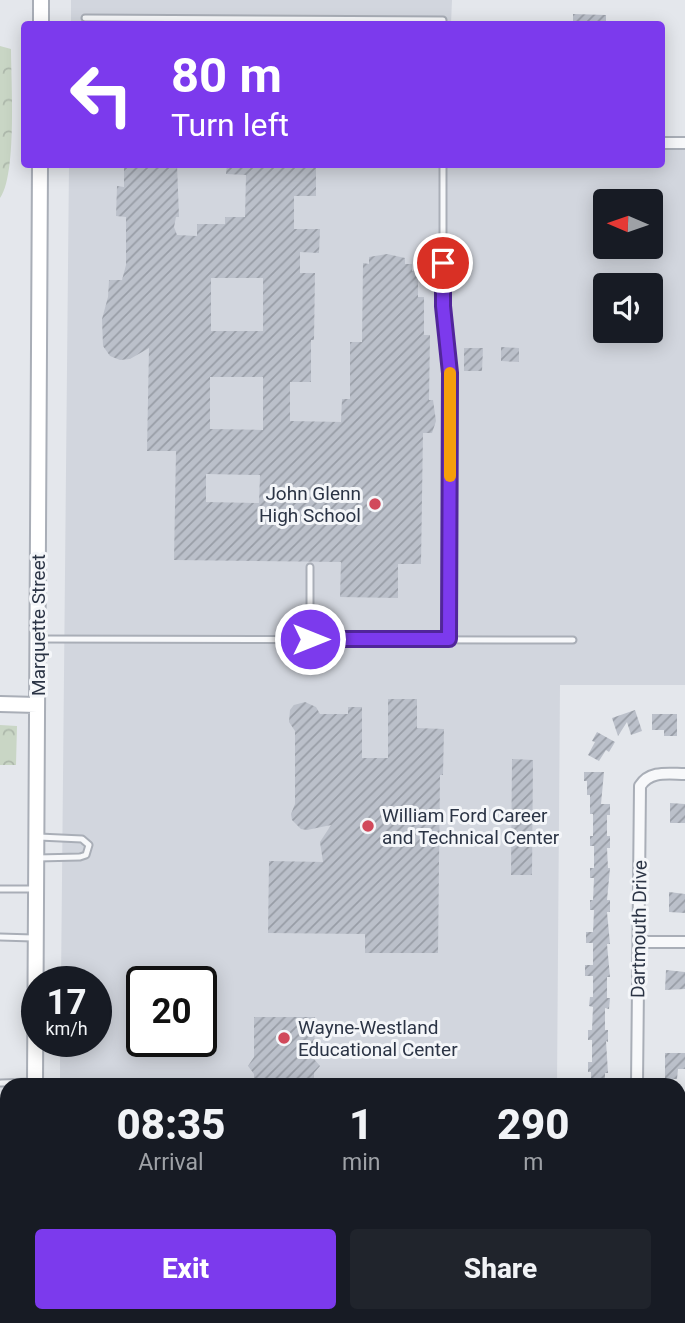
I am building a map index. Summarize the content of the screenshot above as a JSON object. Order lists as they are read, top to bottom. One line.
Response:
{"streets":{"street":["Marquette Street","Dartmouth Drive"]},"places":["John Glenn High School","William Ford Career and Technical Center","Wayne-Westland Educational Center"],"north":"left","page":{"turn":["80 m","Turn left"],"speed":"17 km/h","limit":"20","eta":["08:35","Arrival","1","min","290","m"],"buttons":["Exit","Share"]}}
